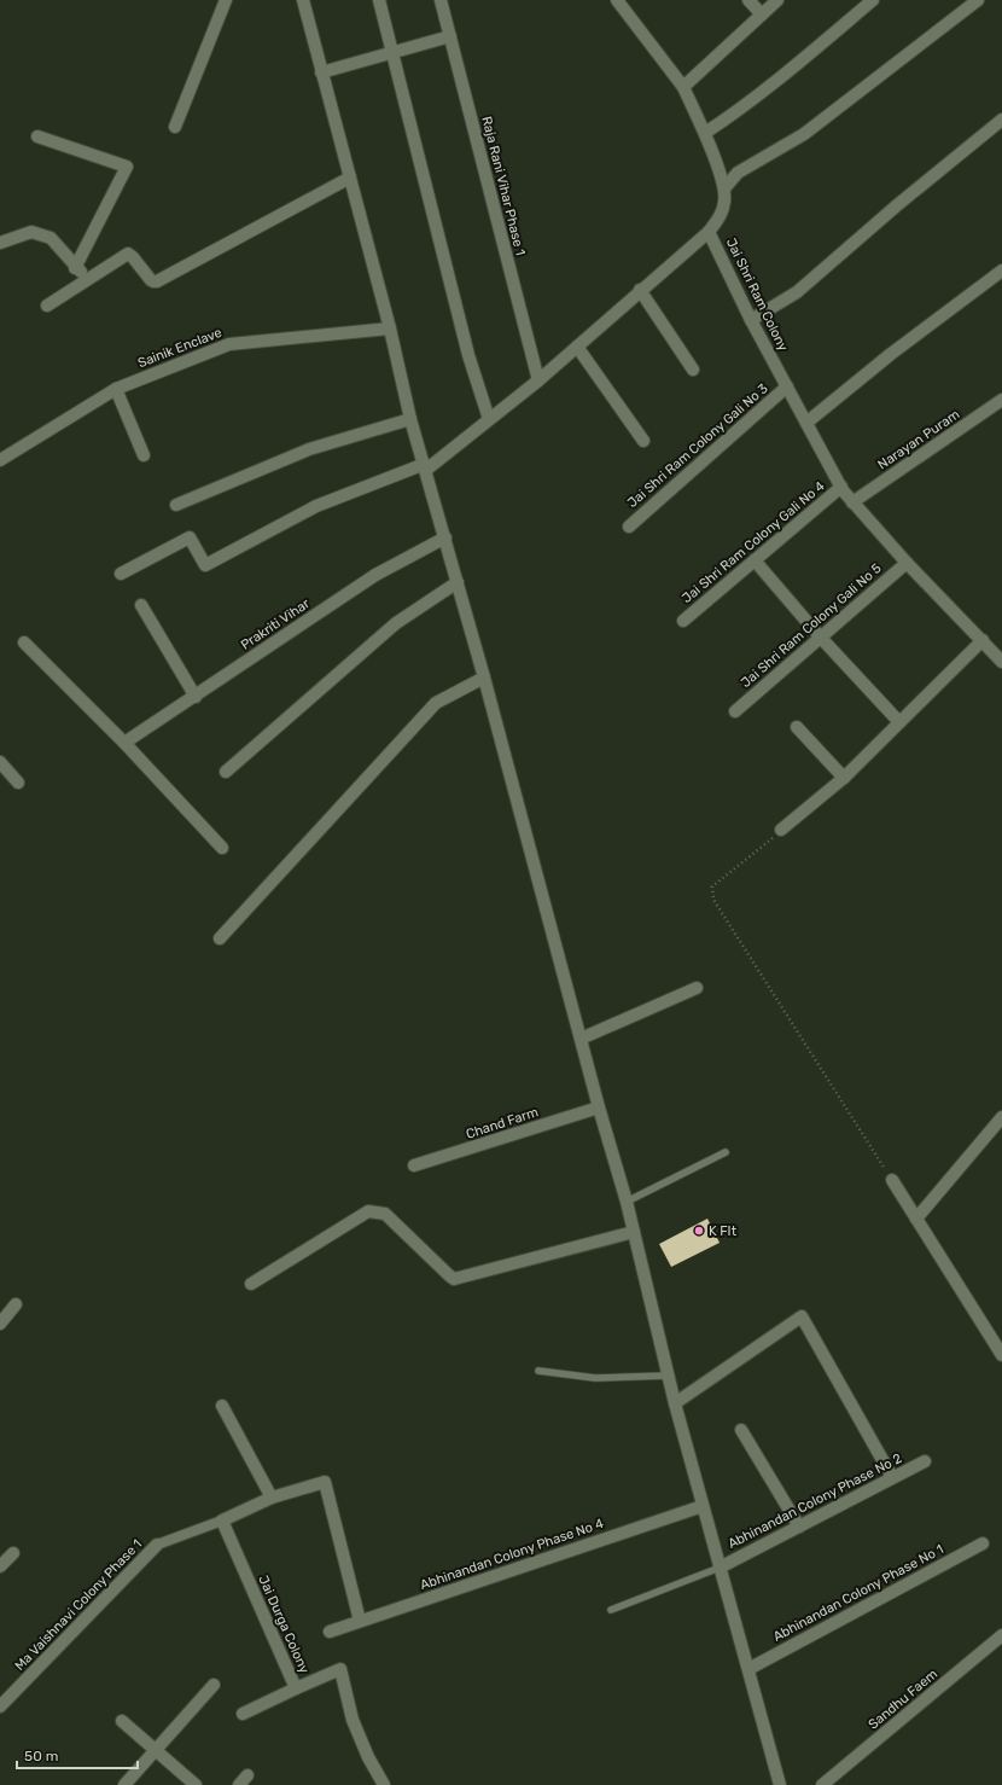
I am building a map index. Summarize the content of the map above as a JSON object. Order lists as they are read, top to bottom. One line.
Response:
{"streets":{"street":["Raja Rani Vihar Phase 1","Jai Shri Ram Colony","Sainik Enclave","Narayan Puram","Jai Shri Ram Colony Gali No 3","Jai Shri Ram Colony Gali No 4","Prakriti Vihar","Jai Shri Ram Colony Gali No 5","Chand Farm","Abhinandan Colony Phase No 2","Abhinandan Colony Phase No 4","Abhinandan Colony Phase No 1","Ma Vaishnavi Colony Phase 1","Jai Durga Colony","Sandhu Faem"]},"crossings":[["Raja Rani Vihar Phase 1","Jai Shri Ram Colony"],["Jai Shri Ram Colony","Narayan Puram"],["Jai Shri Ram Colony","Jai Shri Ram Colony Gali No 3"],["Jai Shri Ram Colony","Jai Shri Ram Colony Gali No 4"],["Jai Shri Ram Colony","Jai Shri Ram Colony Gali No 5"]],"places":["K FIt"],"scale_bar":"50 m"}
